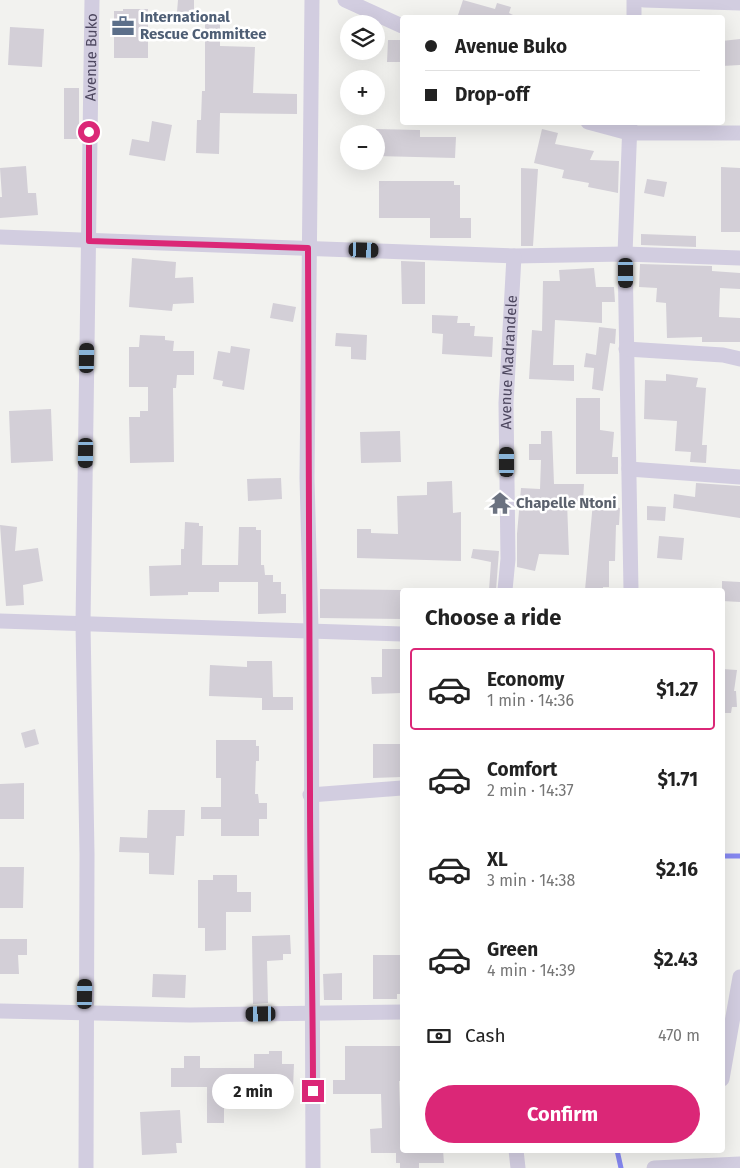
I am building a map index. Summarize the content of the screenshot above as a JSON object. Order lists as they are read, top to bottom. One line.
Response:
{"streets":{"street":["Avenue Buko","Avenue Madrandele"]},"places":{"office":["International Rescue Committee"],"temple":["Chapelle Ntoni"]},"page":{"map_buttons":["+","−"],"banner":["Avenue Buko","Drop-off"],"heading":"Choose a ride","list":[{"name":"Economy","note":"1 min · 14:36","value":"$1.27"},{"name":"Comfort","note":"2 min · 14:37","value":"$1.71"},{"name":"XL","note":"3 min · 14:38","value":"$2.16"},{"name":"Green","note":"4 min · 14:39","value":"$2.43"}],"pay":["Cash","470 m"],"bubble":"2 min","buttons":"Confirm"}}
